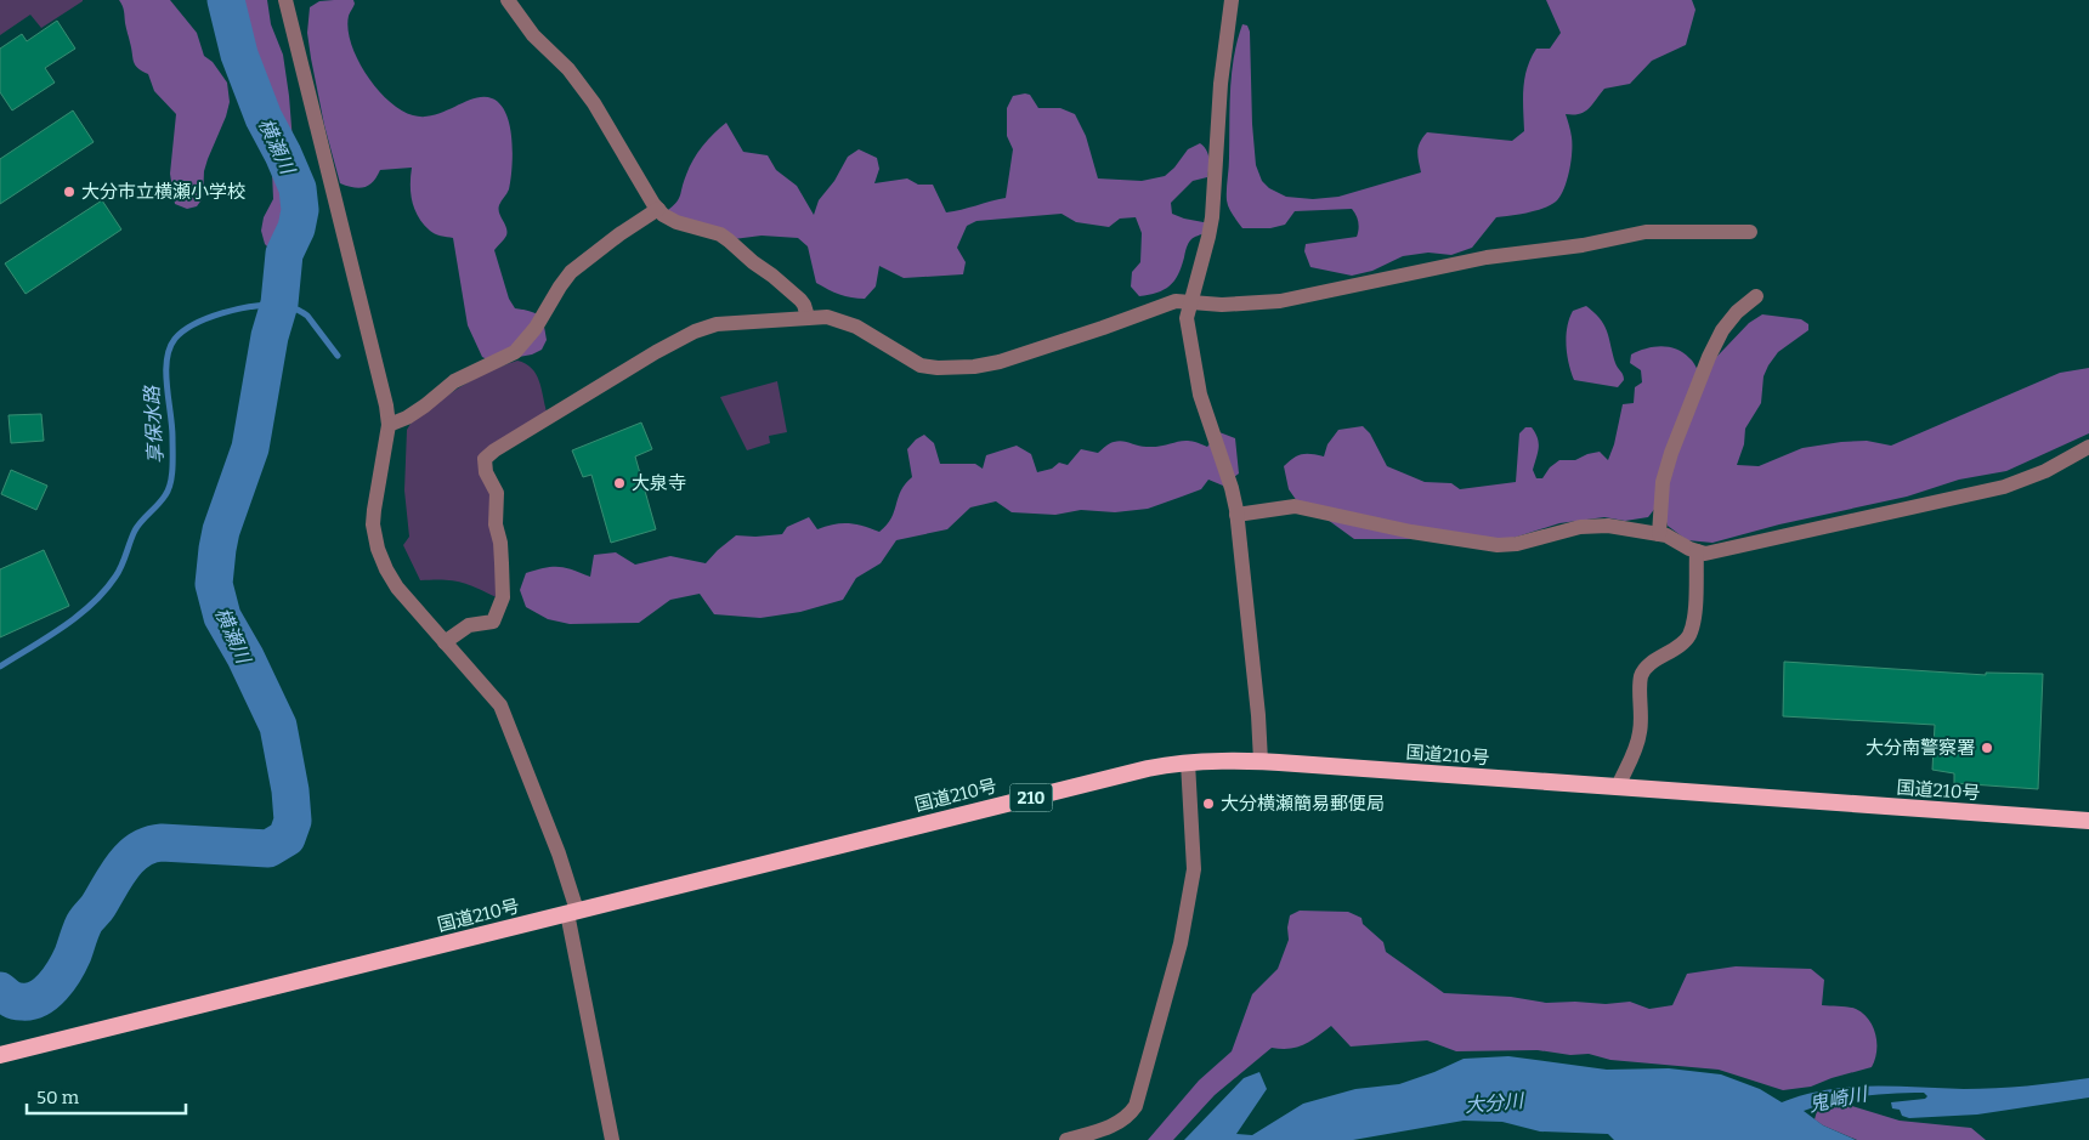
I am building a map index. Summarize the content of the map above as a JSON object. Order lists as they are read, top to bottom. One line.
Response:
{"streets":{"highway":["国道210号","210"]},"water":["横瀬川","享保水路","鬼崎川","大分川"],"places":["大分市立横瀬小学校","大泉寺","大分南警察署","大分横瀬簡易郵便局"],"scale_bar":"50 m"}
